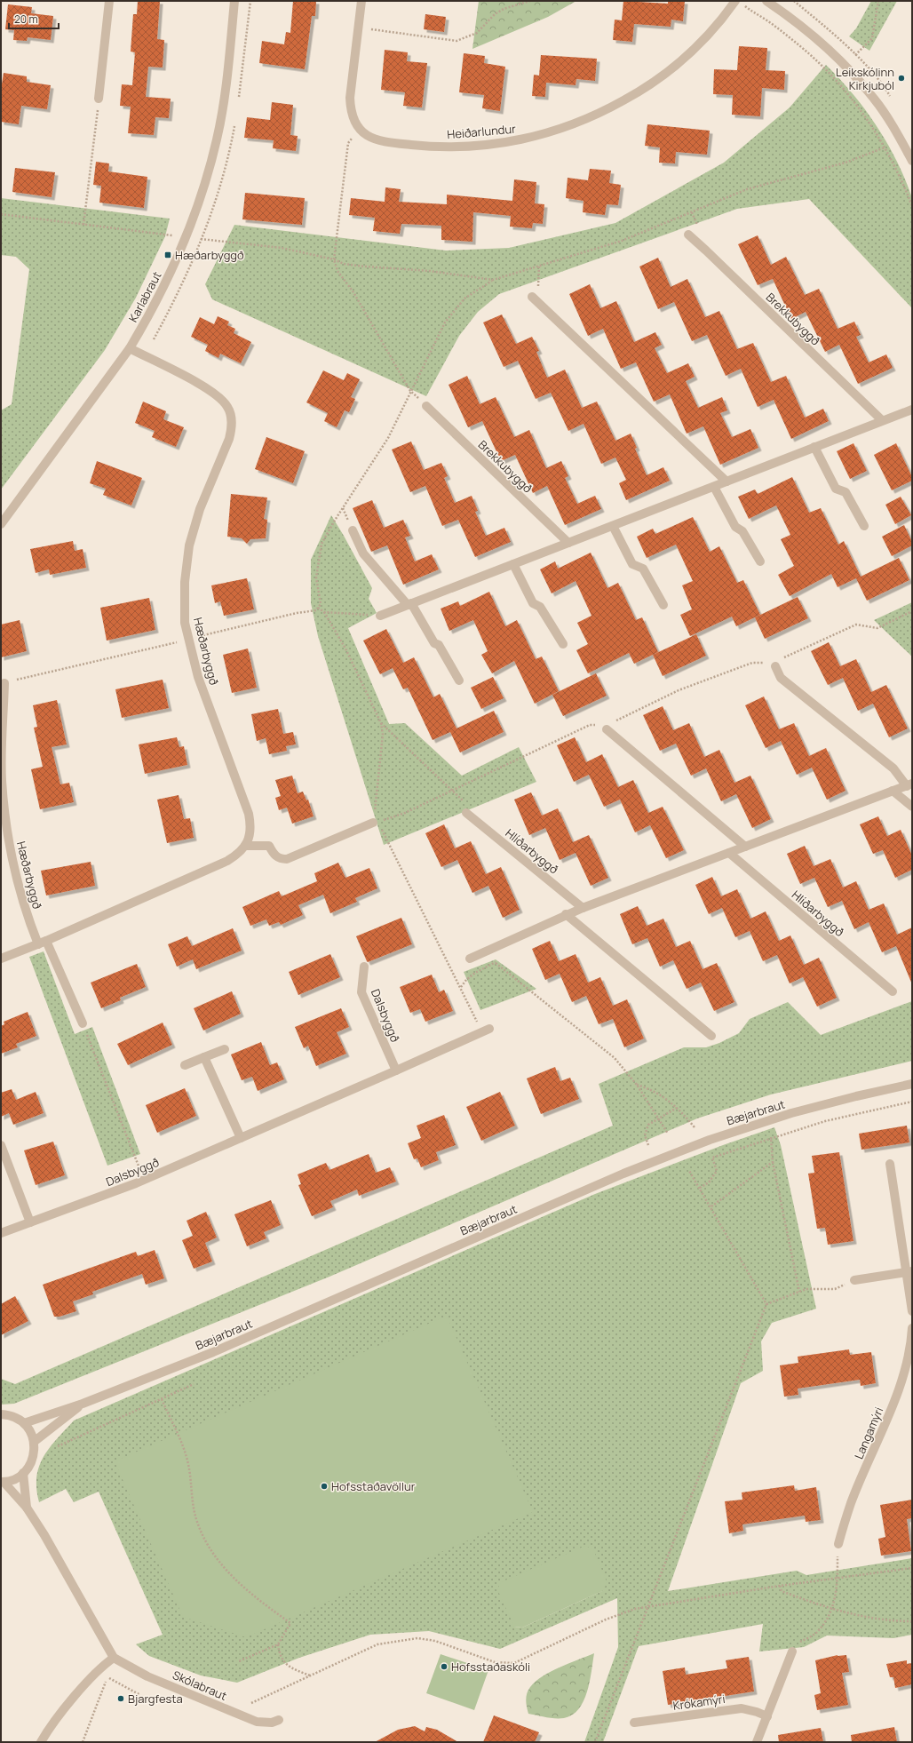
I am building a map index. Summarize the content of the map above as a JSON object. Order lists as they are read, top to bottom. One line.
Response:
{"streets":{"street":["Heiðarlundur","Karlabraut","Brekkubyggð","Hæðarbyggð","Hlíðarbyggð","Dalsbyggð","Bæjarbraut","Langamýri","Skólabraut","Krókamýri"]},"crossings":[["Karlabraut","Hæðarbyggð"]],"places":{"other":["Leikskólinn Kirkjuból","Hofsstaðavöllur","Hofsstaðaskóli","Bjargfesta"],"transit":["Hæðarbyggð"]},"scale_bar":"20 m"}
